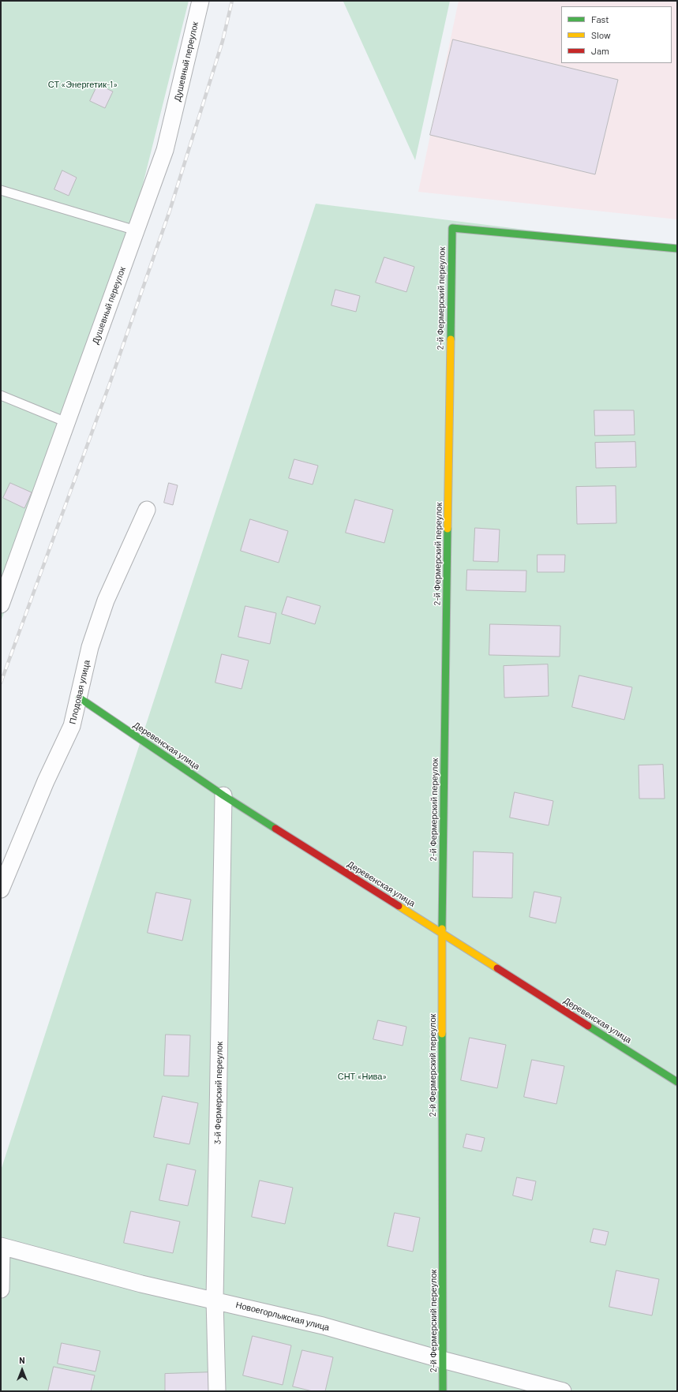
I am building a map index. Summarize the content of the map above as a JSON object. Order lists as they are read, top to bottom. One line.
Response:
{"streets":{"street":["Душевный переулок","2-й Фермерский переулок","Плодовая улица","Деревенская улица","3-й Фермерский переулок","Новоегорлыкская улица"]},"crossings":[["2-й Фермерский переулок","Деревенская улица"],["2-й Фермерский переулок","Новоегорлыкская улица"],["Плодовая улица","Деревенская улица"],["Деревенская улица","3-й Фермерский переулок"],["3-й Фермерский переулок","Новоегорлыкская улица"]],"parks":["СТ «Энергетик-1»","СНТ «Нива»"],"legend":["Fast","Slow","Jam"],"north":"top"}
